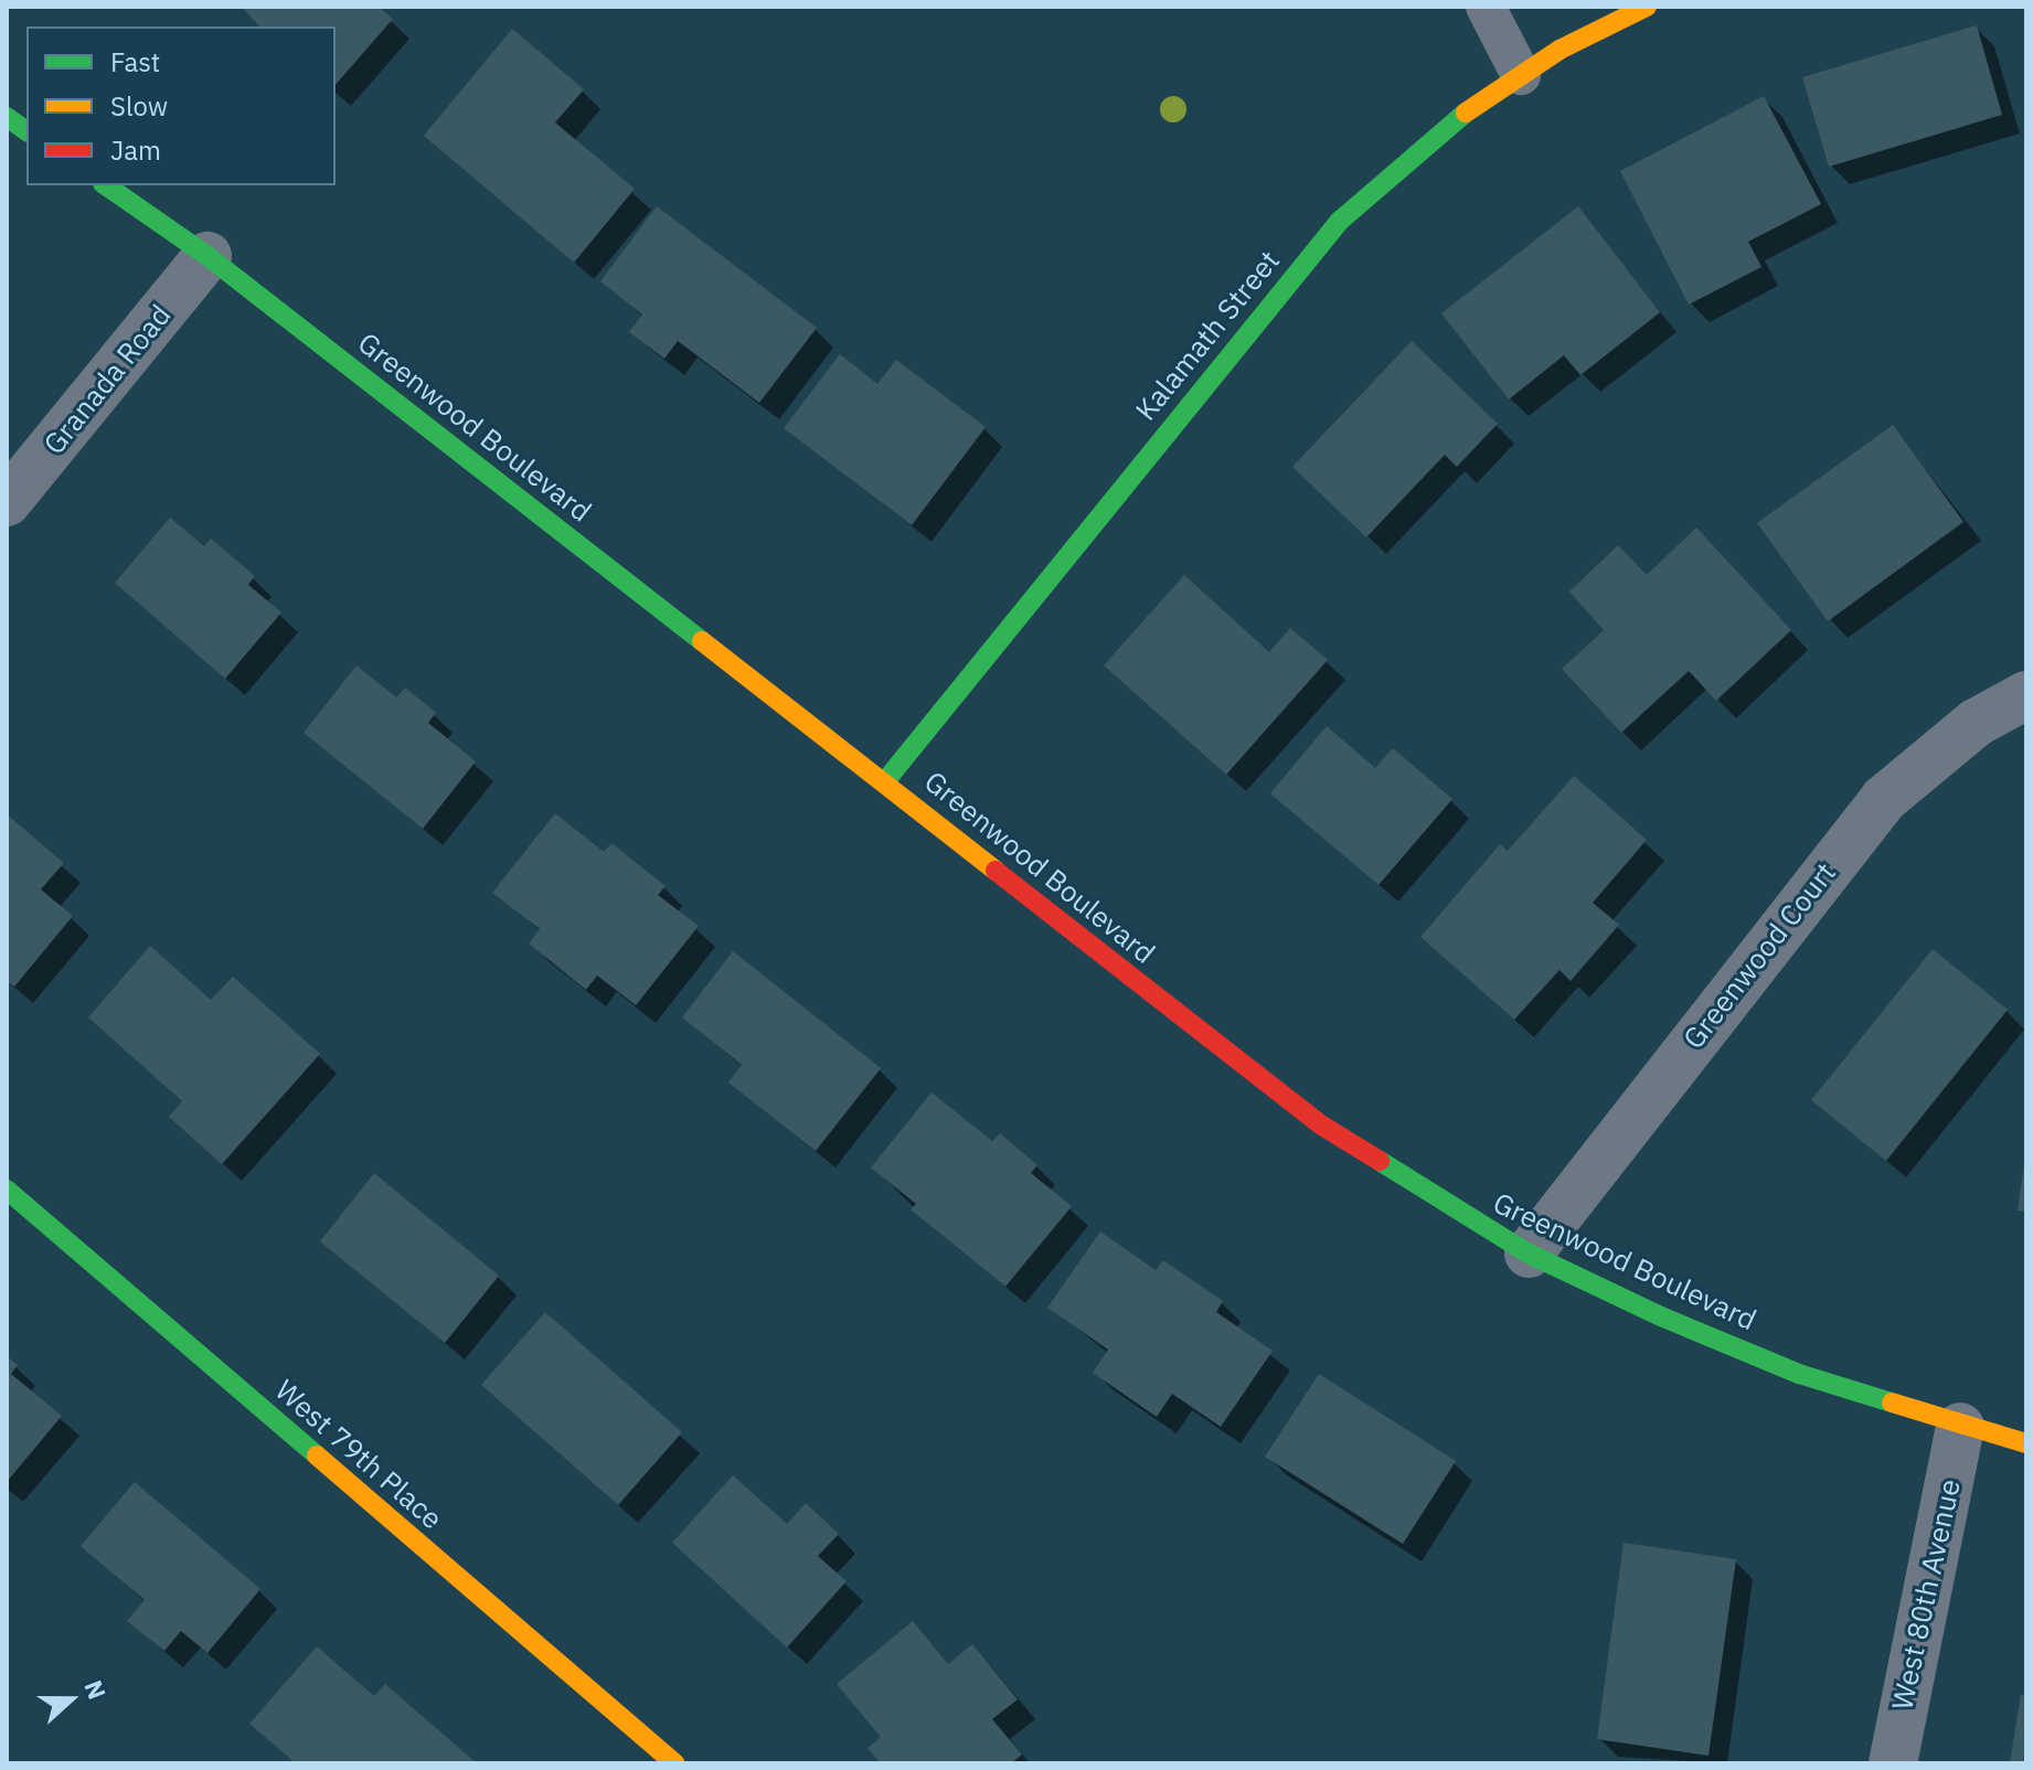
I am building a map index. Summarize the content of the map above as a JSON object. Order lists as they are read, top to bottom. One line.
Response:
{"streets":{"street":["Kalamath Street","Granada Road","Greenwood Boulevard","Greenwood Court","West 79th Place","West 80th Avenue"]},"crossings":[["Kalamath Street","Greenwood Boulevard"],["Granada Road","Greenwood Boulevard"],["Greenwood Boulevard","Greenwood Court"],["Greenwood Boulevard","West 80th Avenue"]],"legend":["Fast","Slow","Jam"],"north":"right"}
